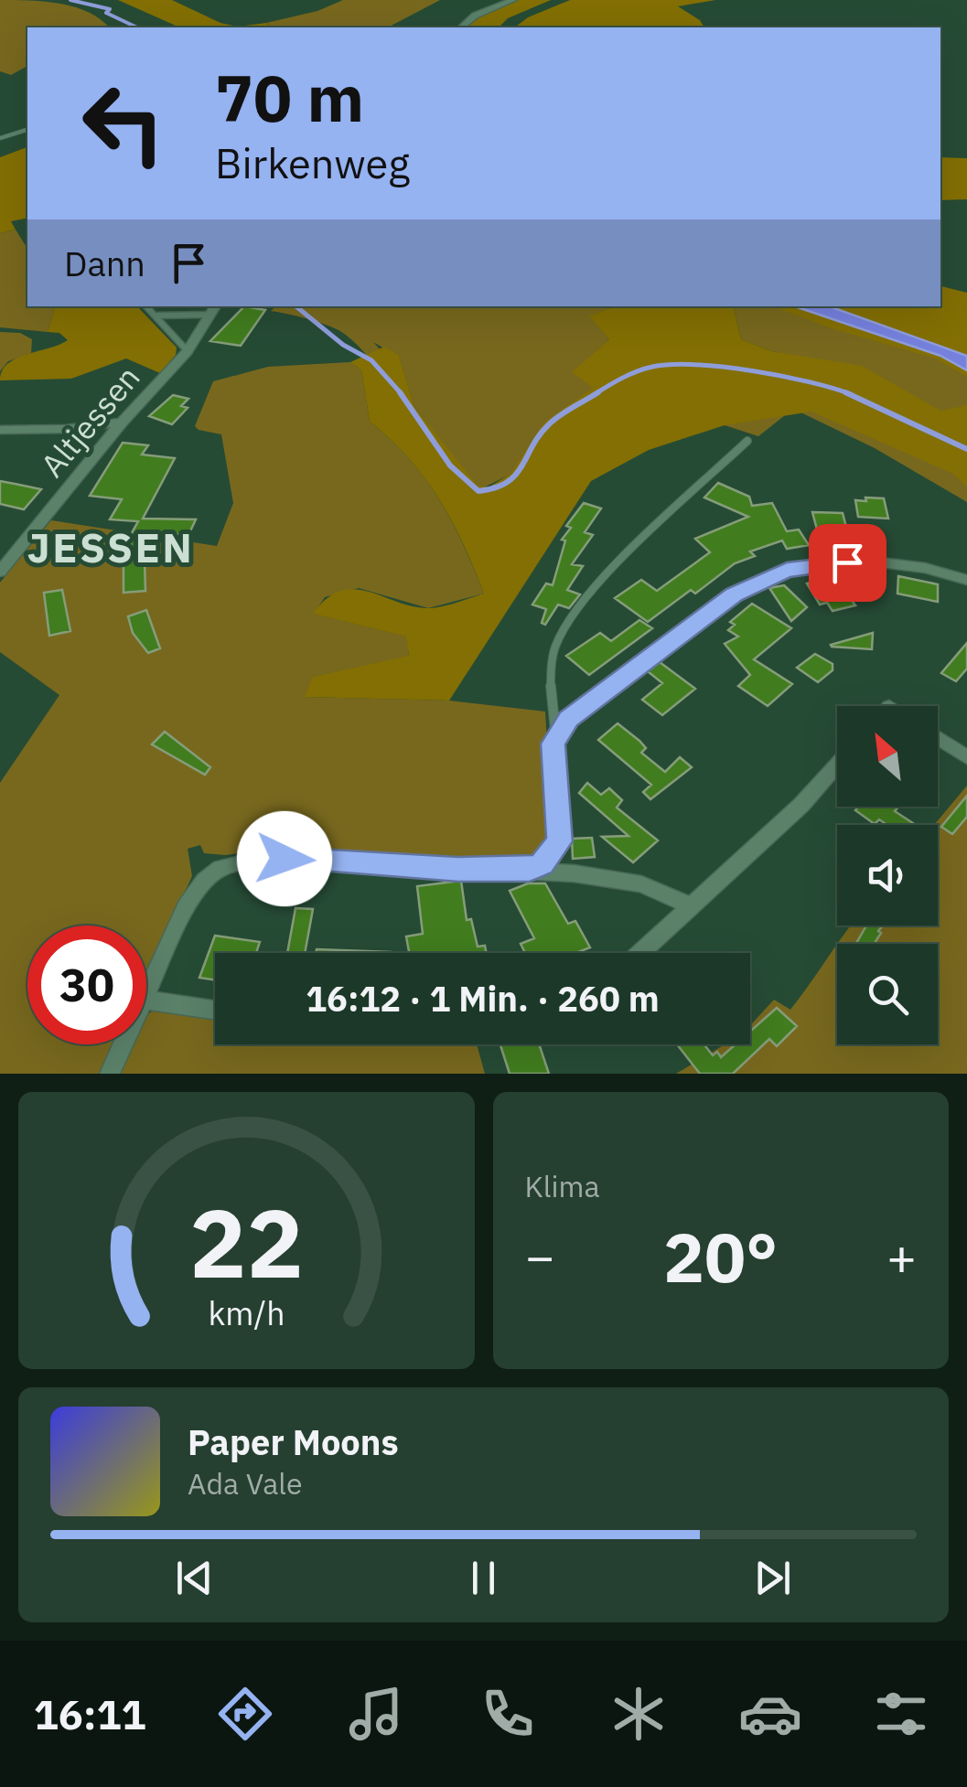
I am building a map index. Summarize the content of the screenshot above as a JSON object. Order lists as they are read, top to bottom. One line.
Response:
{"streets":{"street":["Altjessen"]},"districts":["JESSEN"],"north":"top left","page":{"turn":["70 m","Birkenweg"],"then":"Dann","limit":"30","trip":"16:12 · 1 Min. · 260 m","tile":"Klima","heat":["−","20°","+"],"song":["Paper Moons","Ada Vale"],"tabs":"16:11","gauge":["22","km/h"]}}
